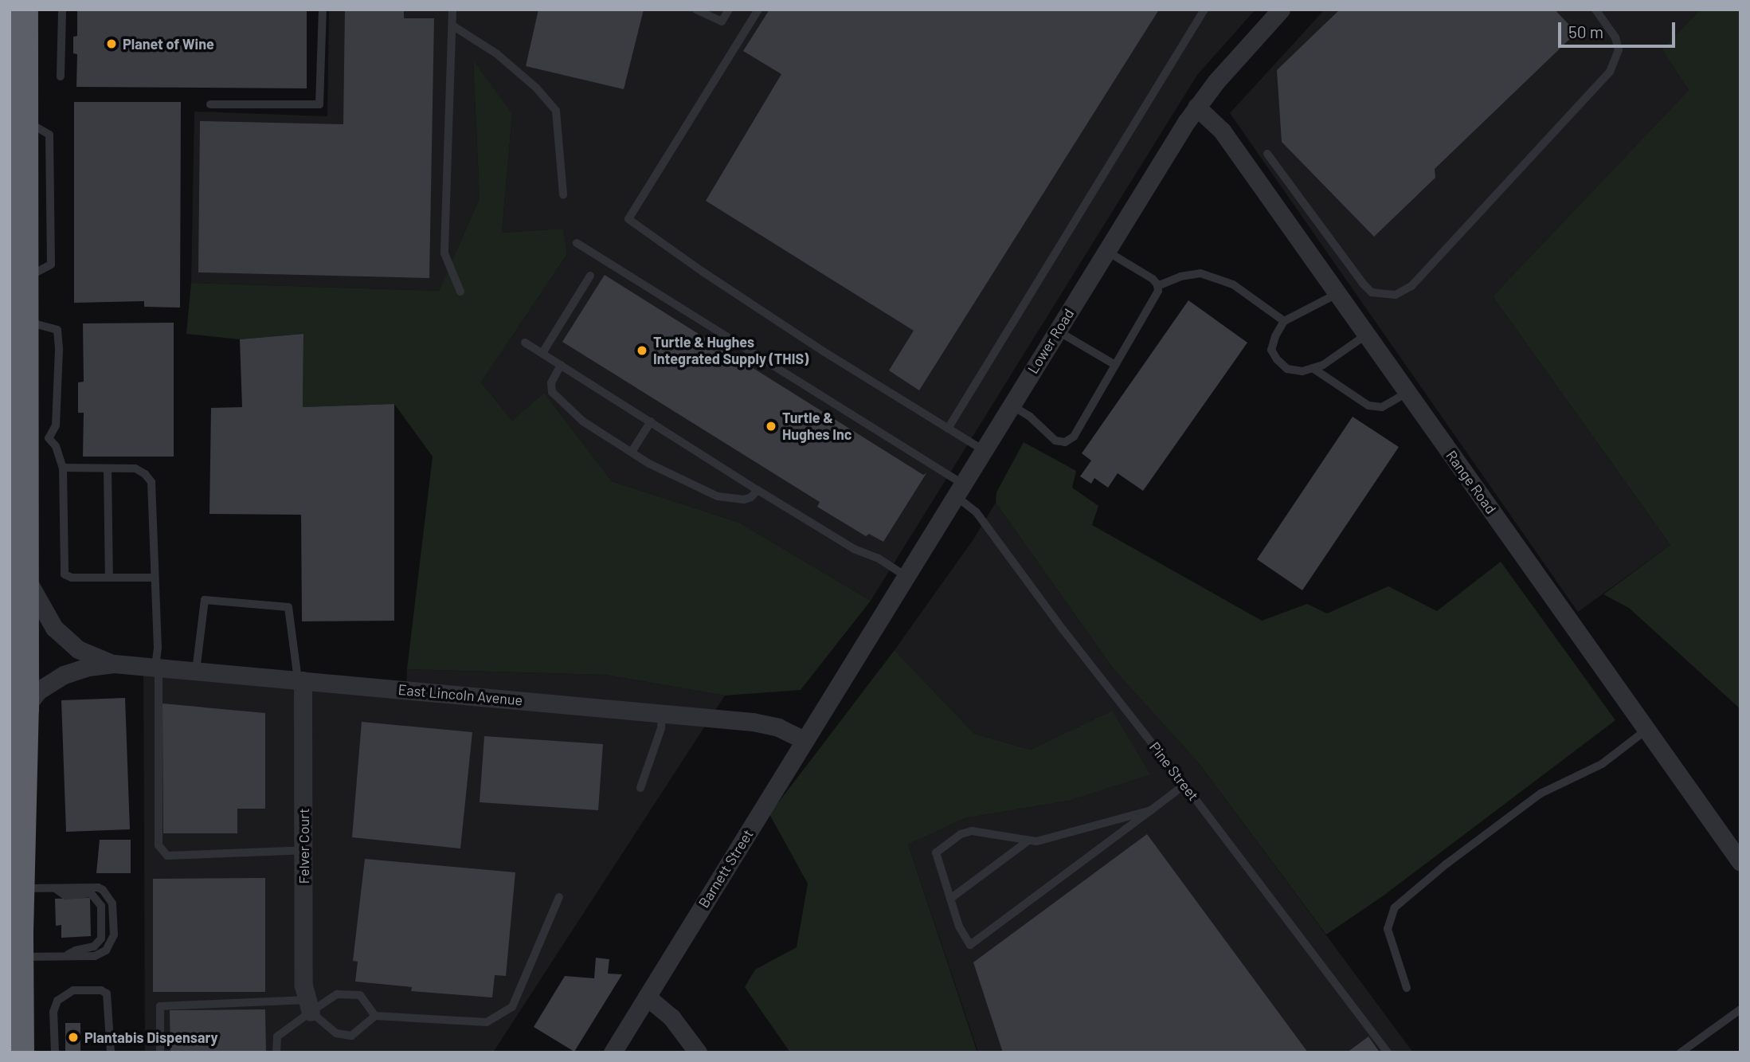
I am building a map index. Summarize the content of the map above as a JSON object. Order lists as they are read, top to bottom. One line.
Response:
{"streets":{"street":["Lower Road","Range Road","East Lincoln Avenue","Felver Court","Barnett Street"],"lane":["Pine Street"]},"crossings":[["Lower Road","Range Road"],["Lower Road","Pine Street"],["Lower Road","Barnett Street"],["East Lincoln Avenue","Felver Court"],["East Lincoln Avenue","Barnett Street"]],"places":["Planet of Wine","Turtle & Hughes Integrated Supply (THIS)","Turtle & Hughes Inc","Plantabis Dispensary"],"scale_bar":"50 m"}
